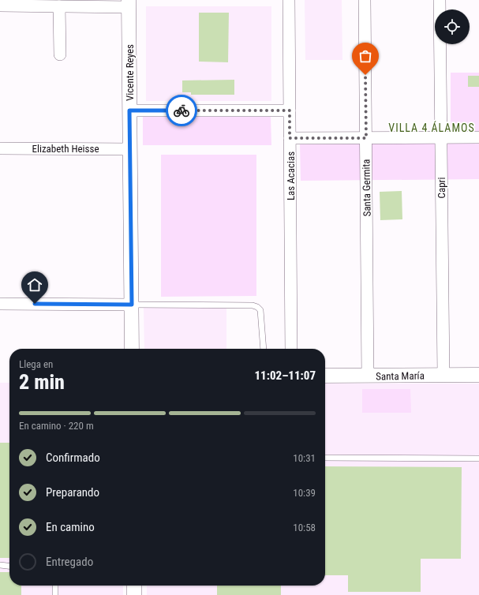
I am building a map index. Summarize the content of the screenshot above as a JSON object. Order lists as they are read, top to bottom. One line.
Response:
{"streets":{"street":["Vicente Reyes","Elizabeth Heisse","Las Acacias","Santa Germita","Capri","Santa María"]},"crossings":[["Vicente Reyes","Elizabeth Heisse"],["Santa Germita","Santa María"],["Capri","Santa María"]],"districts":["VILLA 4 ÁLAMOS"],"page":{"heading":["2 min","Llega en","11:02–11:07"],"bar":"En camino · 220 m","list":[["Confirmado","10:31"],["Preparando","10:39"],["En camino","10:58"],"Entregado"]}}
